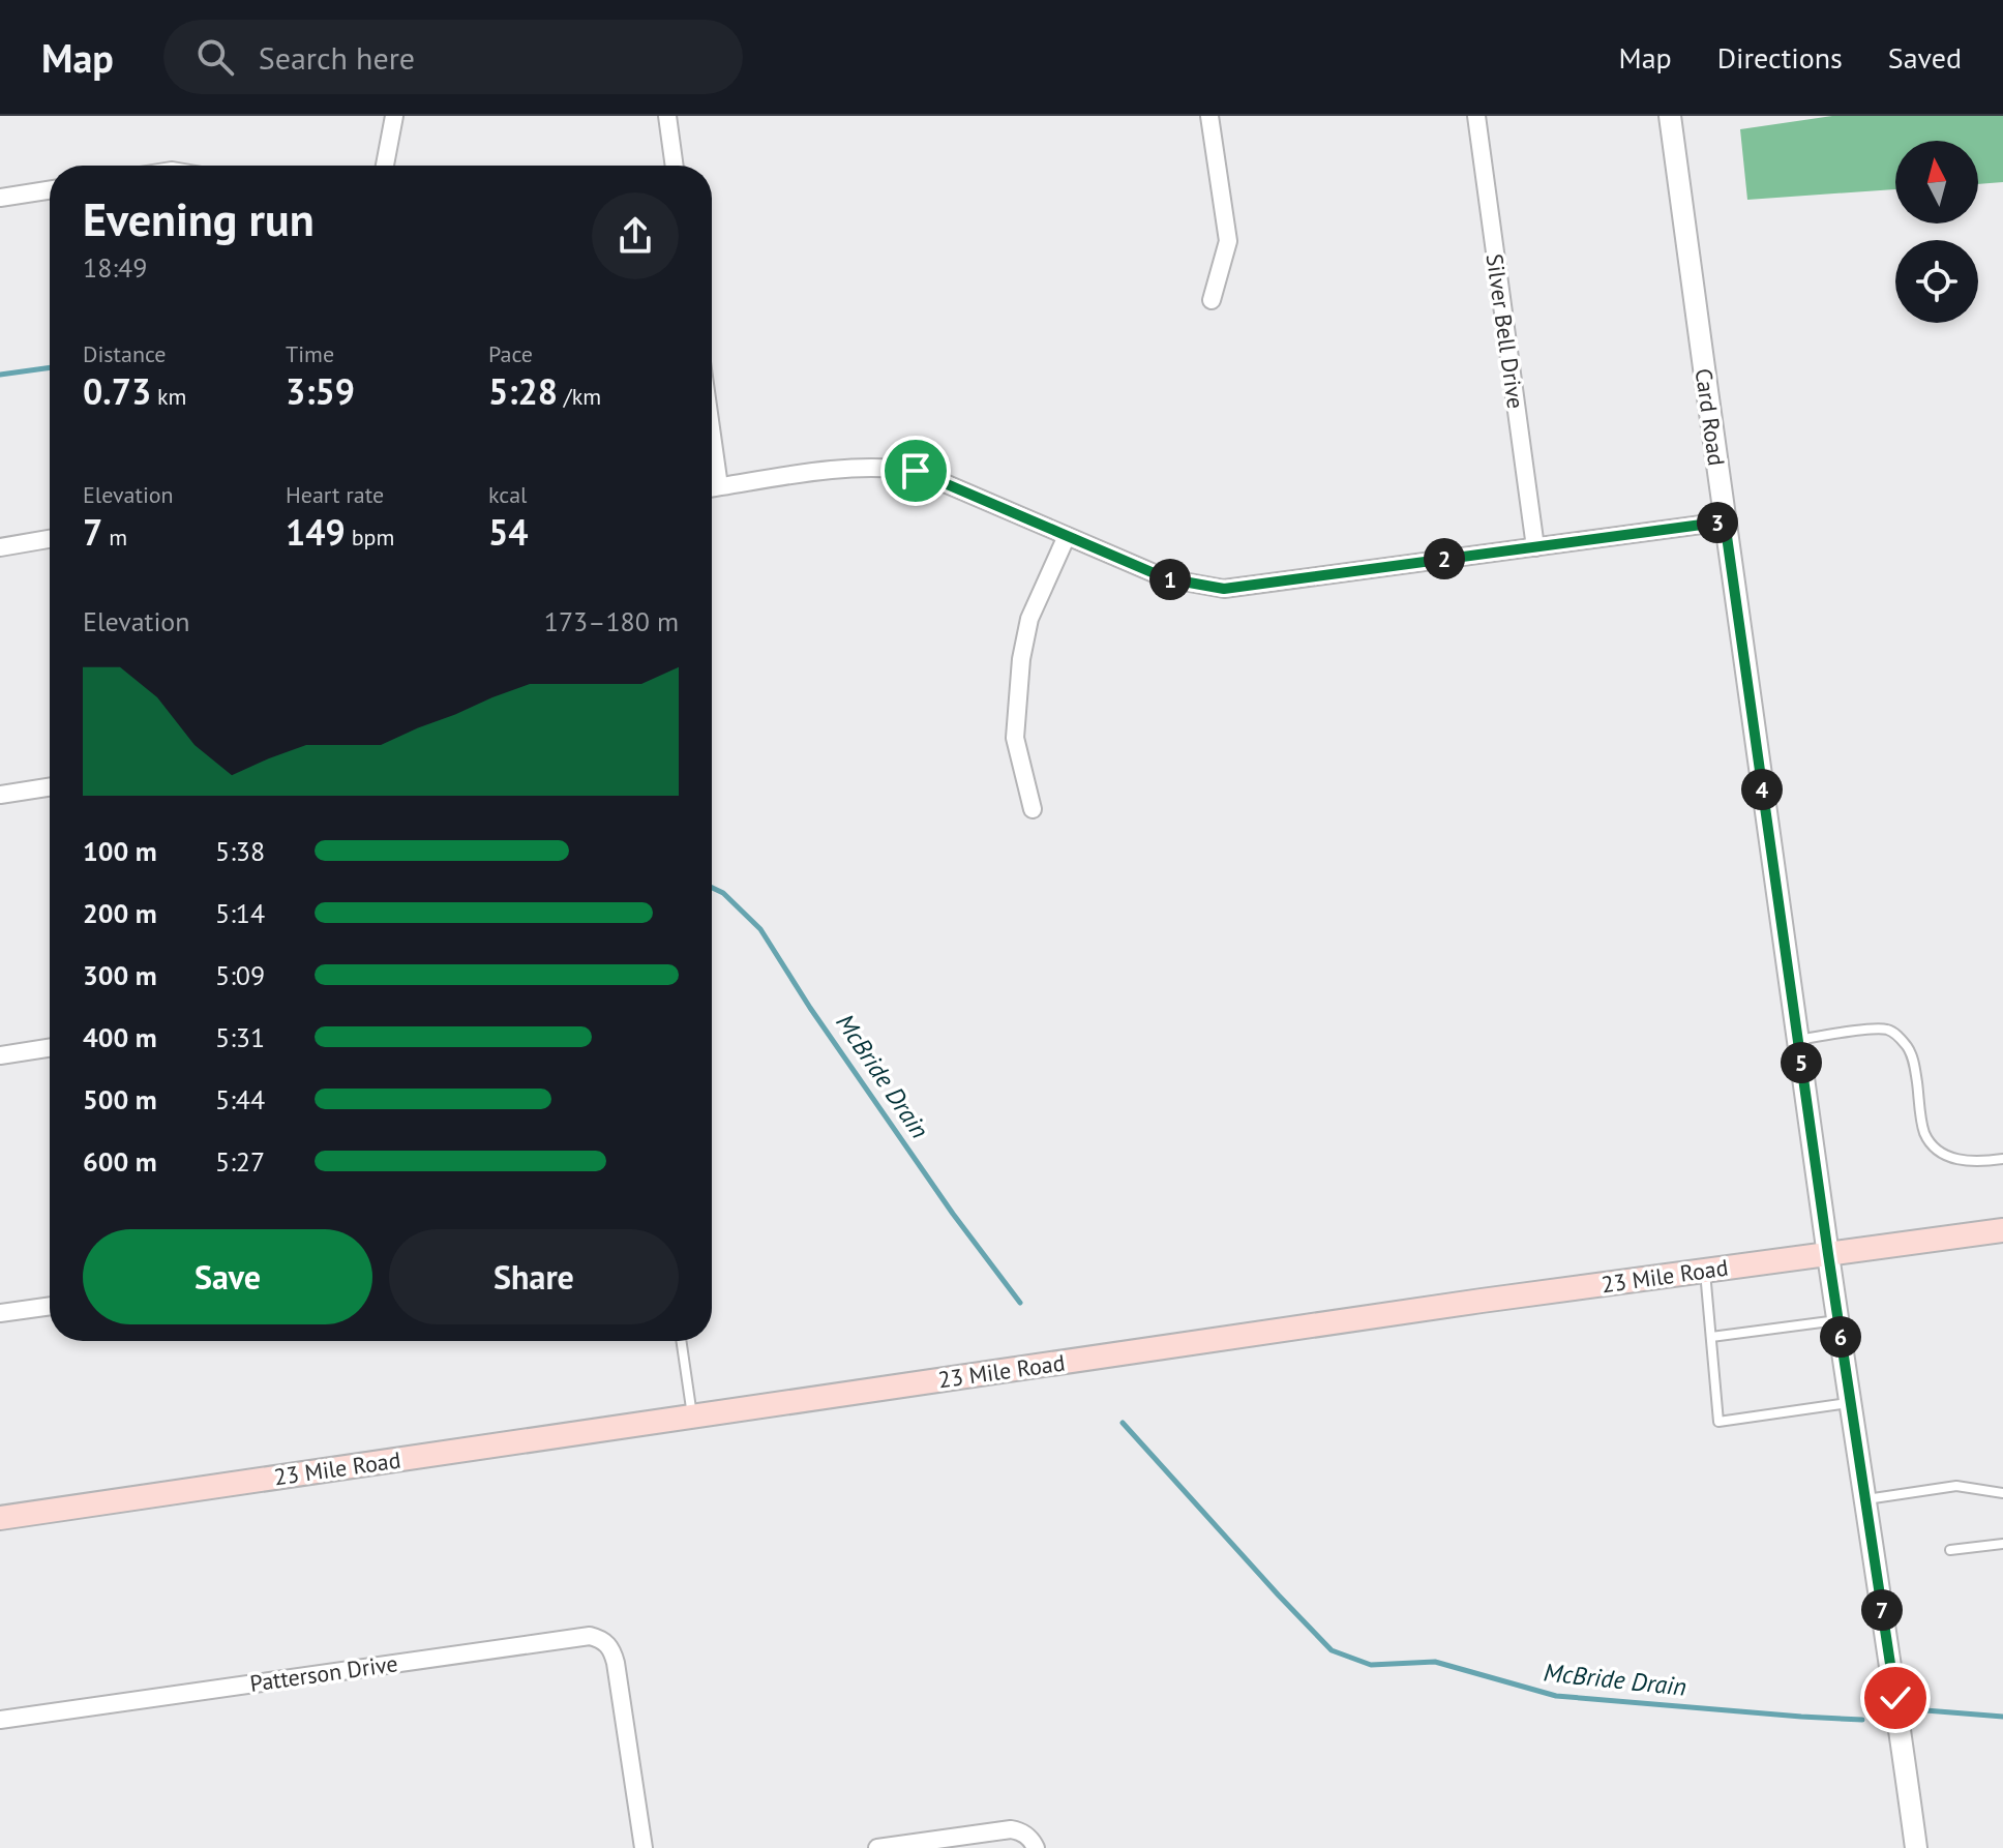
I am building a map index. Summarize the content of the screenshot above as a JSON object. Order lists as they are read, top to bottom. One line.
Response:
{"streets":{"main road":["23 Mile Road"],"street":["Silver Bell Drive","Card Road","Patterson Drive"]},"crossings":[["Card Road","23 Mile Road"]],"water":["McBride Drain"],"north":"top","page":{"header":"Map","search":"Search here","nav":["Map","Directions","Saved"],"heading":["Evening run","18:49"],"stats":[["Distance","0.73 km"],["Time","3:59"],["Pace","5:28 /km"],["Elevation","7 m"],["Heart rate","149 bpm"],["kcal","54"]],"pins":["3","2","1","4","5","6","7"],"chart":["Elevation","173–180 m"],"list":[{"name":"100 m","note":"5:38"},{"name":"200 m","note":"5:14"},{"name":"300 m","note":"5:09"},{"name":"400 m","note":"5:31"},{"name":"500 m","note":"5:44"},{"name":"600 m","note":"5:27"}],"buttons":["Save","Share"]}}
